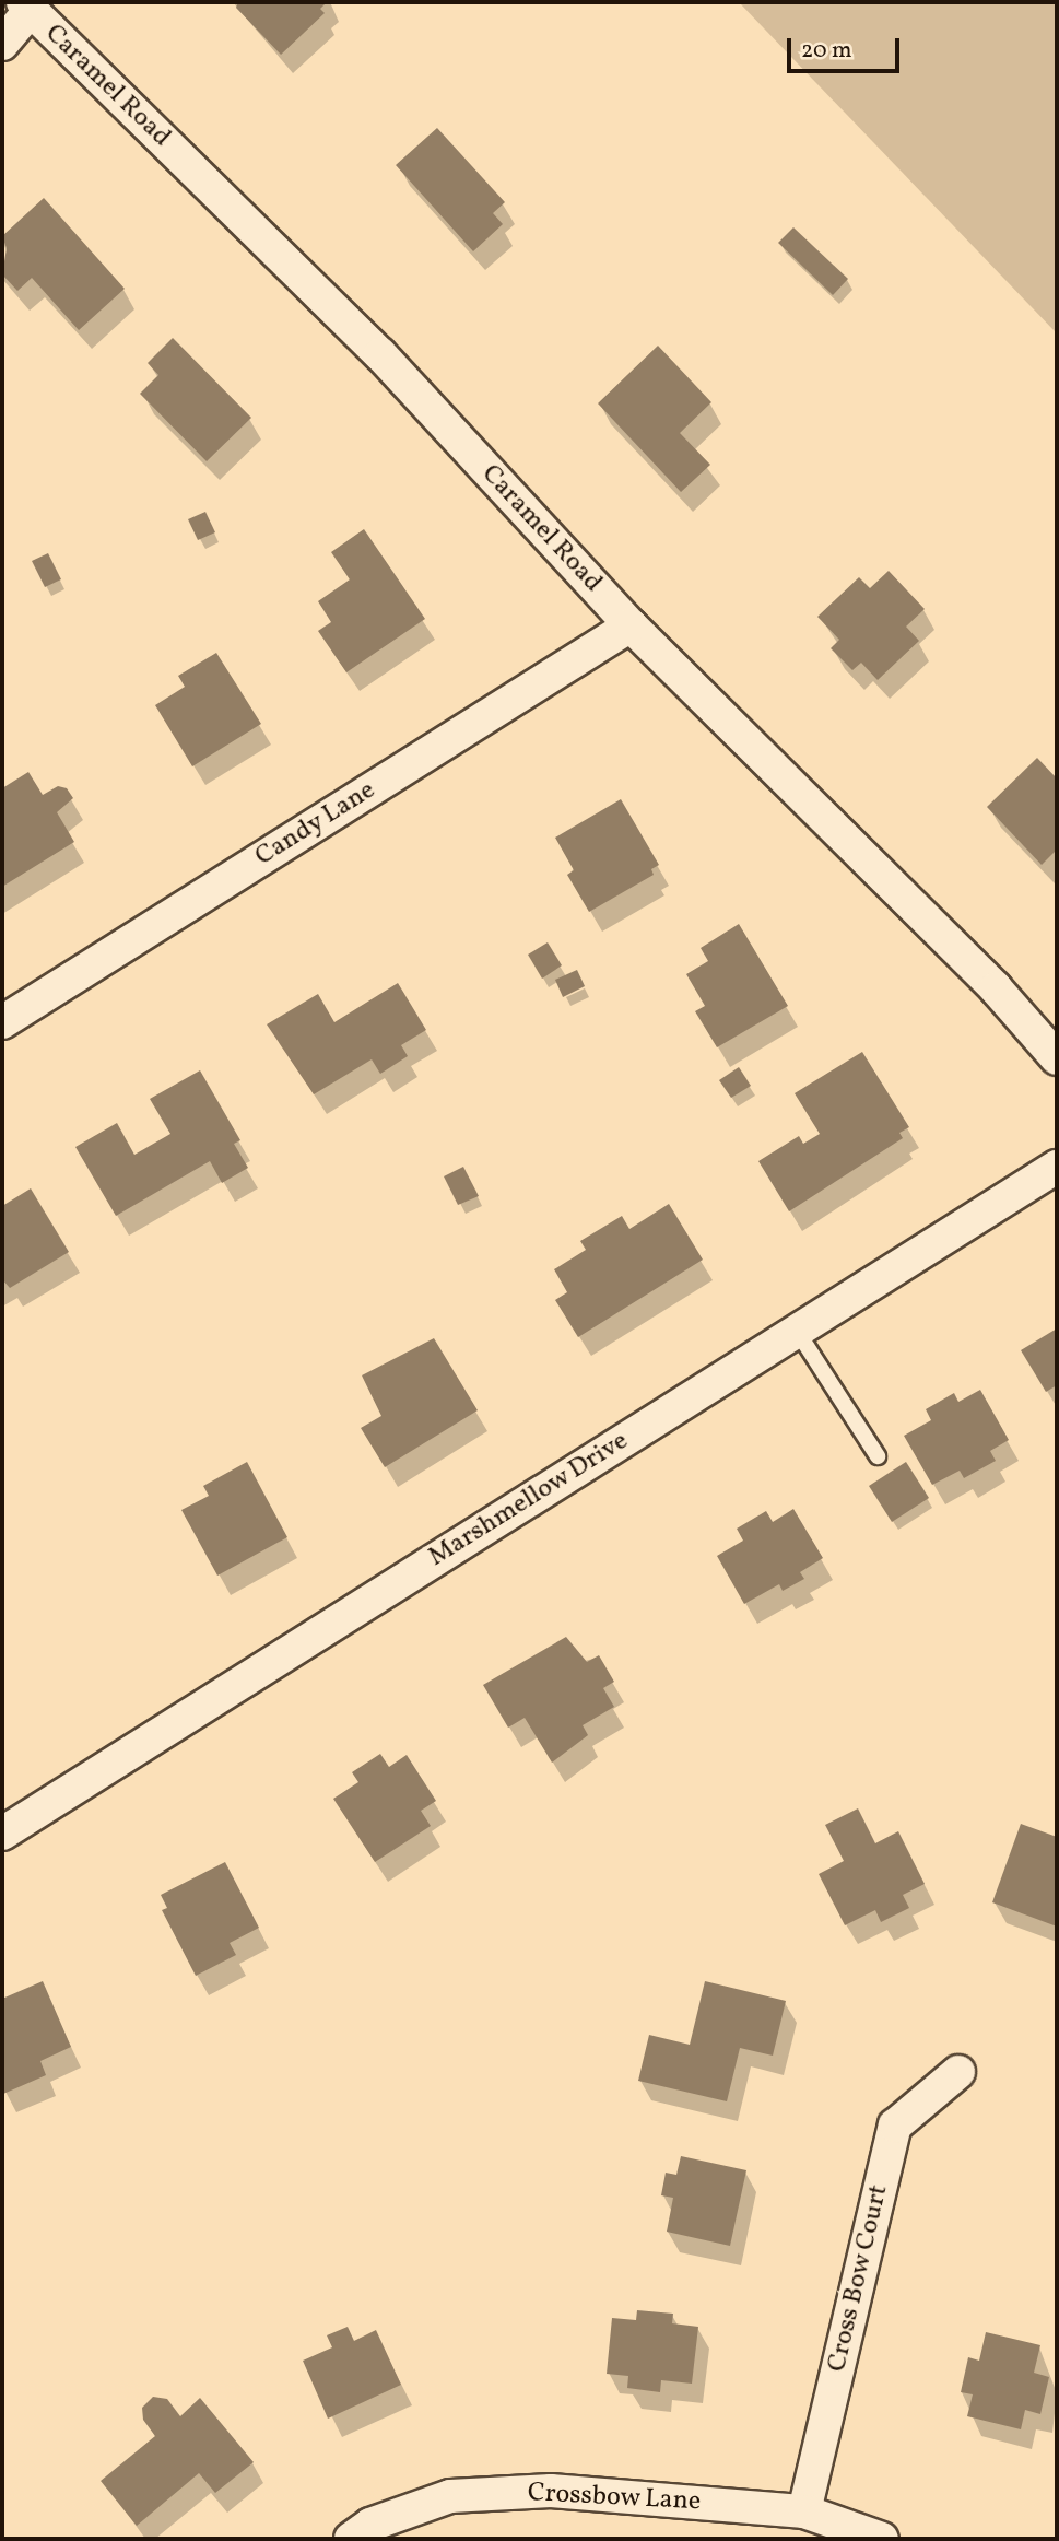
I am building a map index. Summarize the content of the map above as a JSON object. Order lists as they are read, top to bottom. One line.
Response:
{"streets":{"street":["Caramel Road","Candy Lane","Marshmellow Drive","Cross Bow Court","Crossbow Lane"]},"crossings":[["Caramel Road","Candy Lane"],["Cross Bow Court","Crossbow Lane"]],"scale_bar":"20 m"}
